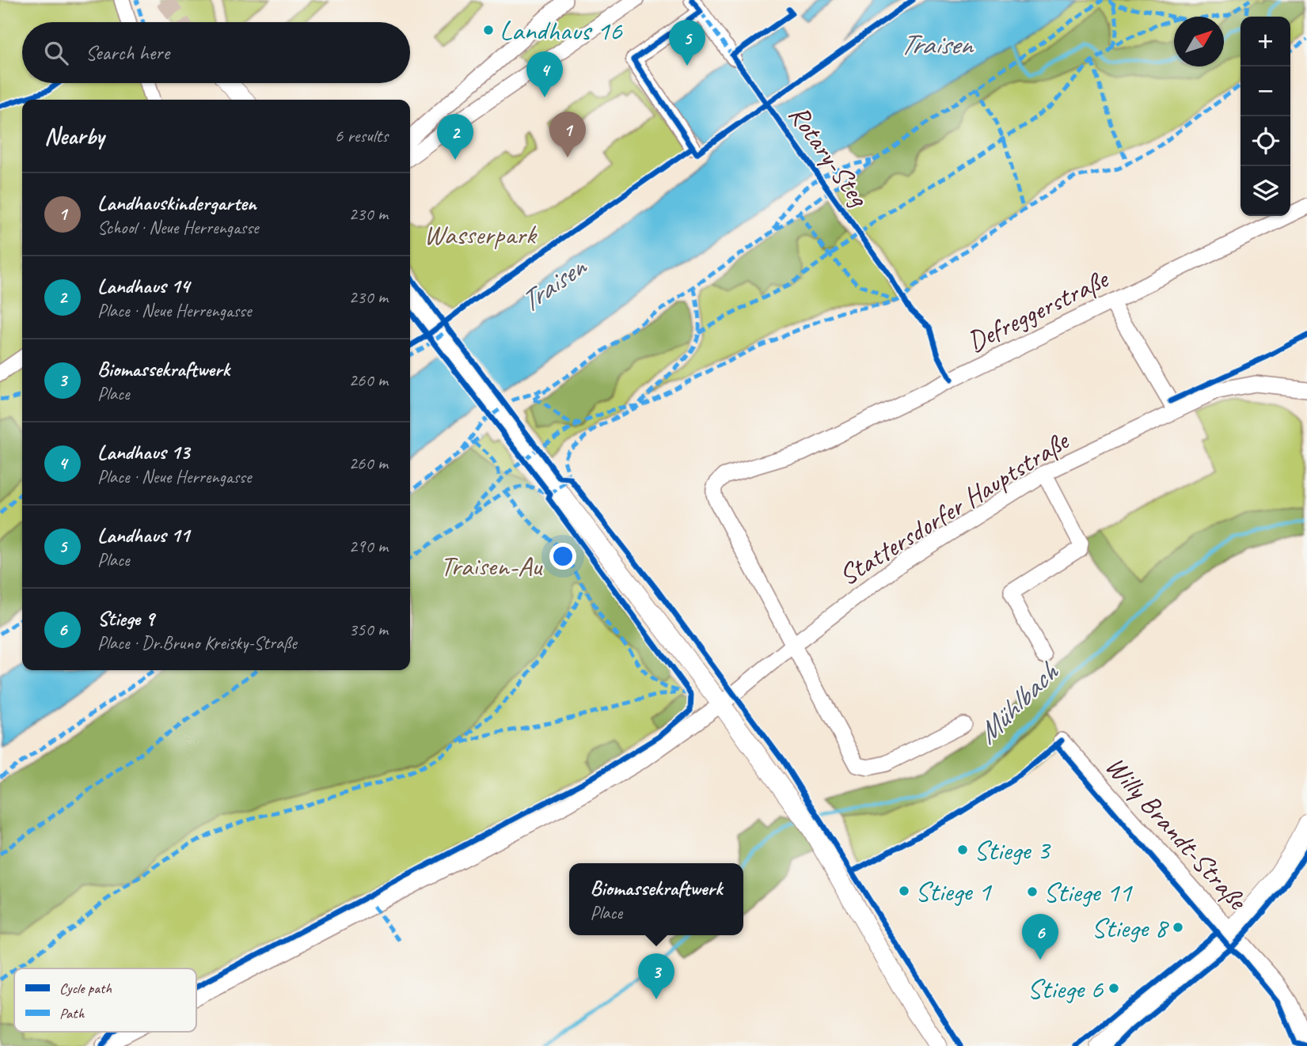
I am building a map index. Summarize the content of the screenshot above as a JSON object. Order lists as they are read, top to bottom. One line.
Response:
{"streets":{"street":["Defreggerstraße","Stattersdorfer Hauptstraße","Willy Brandt-Straße"],"cycle path":["Rotary-Steg"]},"crossings":[["Defreggerstraße","Stattersdorfer Hauptstraße"]],"water":["Traisen","Mühlbach"],"parks":["Wasserpark","Traisen-Au"],"places":["Landhaus 16","Stiege 3","Stiege 1","Stiege 11","Stiege 8","Stiege 6"],"legend":["Cycle path","Path"],"north":"top right","page":{"map_buttons":["+","−"],"pins":["5","4","1","2","6","3"],"search":"Search here","heading":["Nearby","6 results"],"list":[{"mark":"1","name":"Landhauskindergarten","note":"School · Neue Herrengasse","value":"230 m"},{"mark":"2","name":"Landhaus 14","note":"Place · Neue Herrengasse","value":"230 m"},{"mark":"3","name":"Biomassekraftwerk","note":"Place","value":"260 m"},{"mark":"4","name":"Landhaus 13","note":"Place · Neue Herrengasse","value":"260 m"},{"mark":"5","name":"Landhaus 11","note":"Place","value":"290 m"},{"mark":"6","name":"Stiege 9","note":"Place · Dr.Bruno Kreisky-Straße","value":"350 m"}],"popup":["Biomassekraftwerk","Place"]}}
